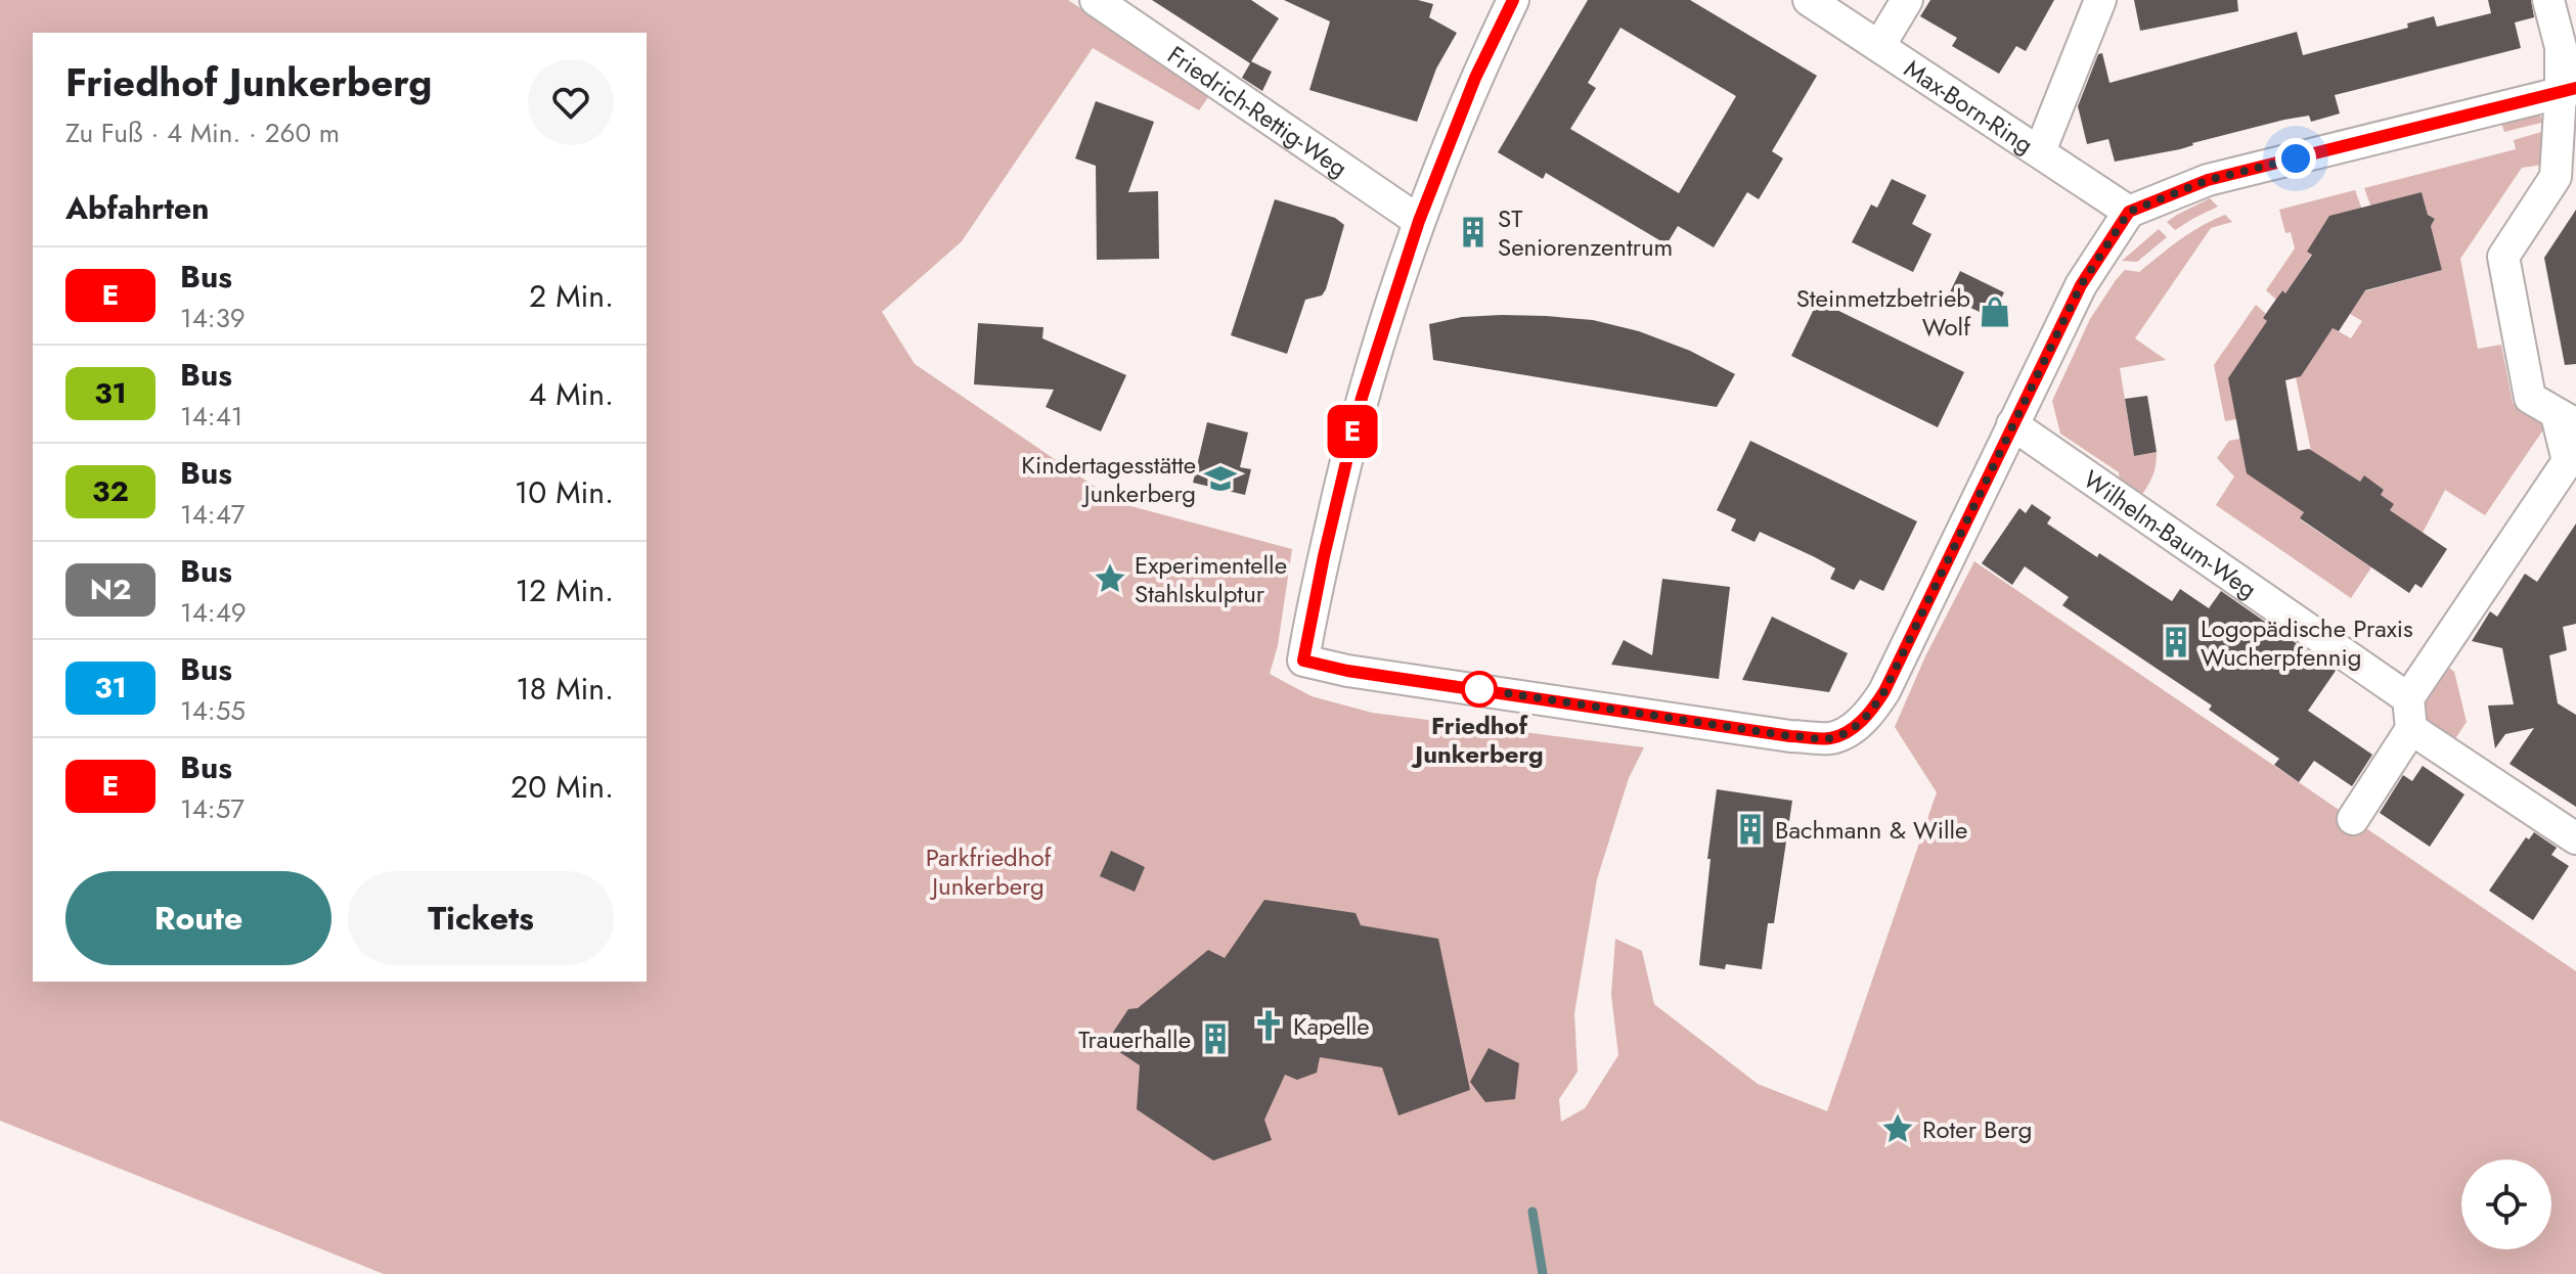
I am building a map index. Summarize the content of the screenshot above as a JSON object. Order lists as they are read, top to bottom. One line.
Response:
{"streets":{"street":["Max-Born-Ring","Friedrich-Rettig-Weg","Wilhelm-Baum-Weg"]},"parks":["Parkfriedhof Junkerberg"],"places":{"building":["ST Seniorenzentrum","Logopädische Praxis Wucherpfennig","Bachmann & Wille","Trauerhalle"],"shop":["Steinmetzbetrieb Wolf"],"school or university":["Kindertagesstätte Junkerberg"],"place":["Experimentelle Stahlskulptur","Roter Berg"],"other":["Friedhof Junkerberg"],"church":["Kapelle"]},"lines":["bus line E"],"page":{"on_map":"E","heading":[["Friedhof Junkerberg","Zu Fuß · 4 Min. · 260 m"],"Abfahrten"],"list":[{"mark":"E","name":"Bus","note":"14:39","value":"2 Min."},{"mark":"31","name":"Bus","note":"14:41","value":"4 Min."},{"mark":"32","name":"Bus","note":"14:47","value":"10 Min."},{"mark":"N2","name":"Bus","note":"14:49","value":"12 Min."},{"mark":"31","name":"Bus","note":"14:55","value":"18 Min."},{"mark":"E","name":"Bus","note":"14:57","value":"20 Min."}],"buttons":["Route","Tickets"]}}
